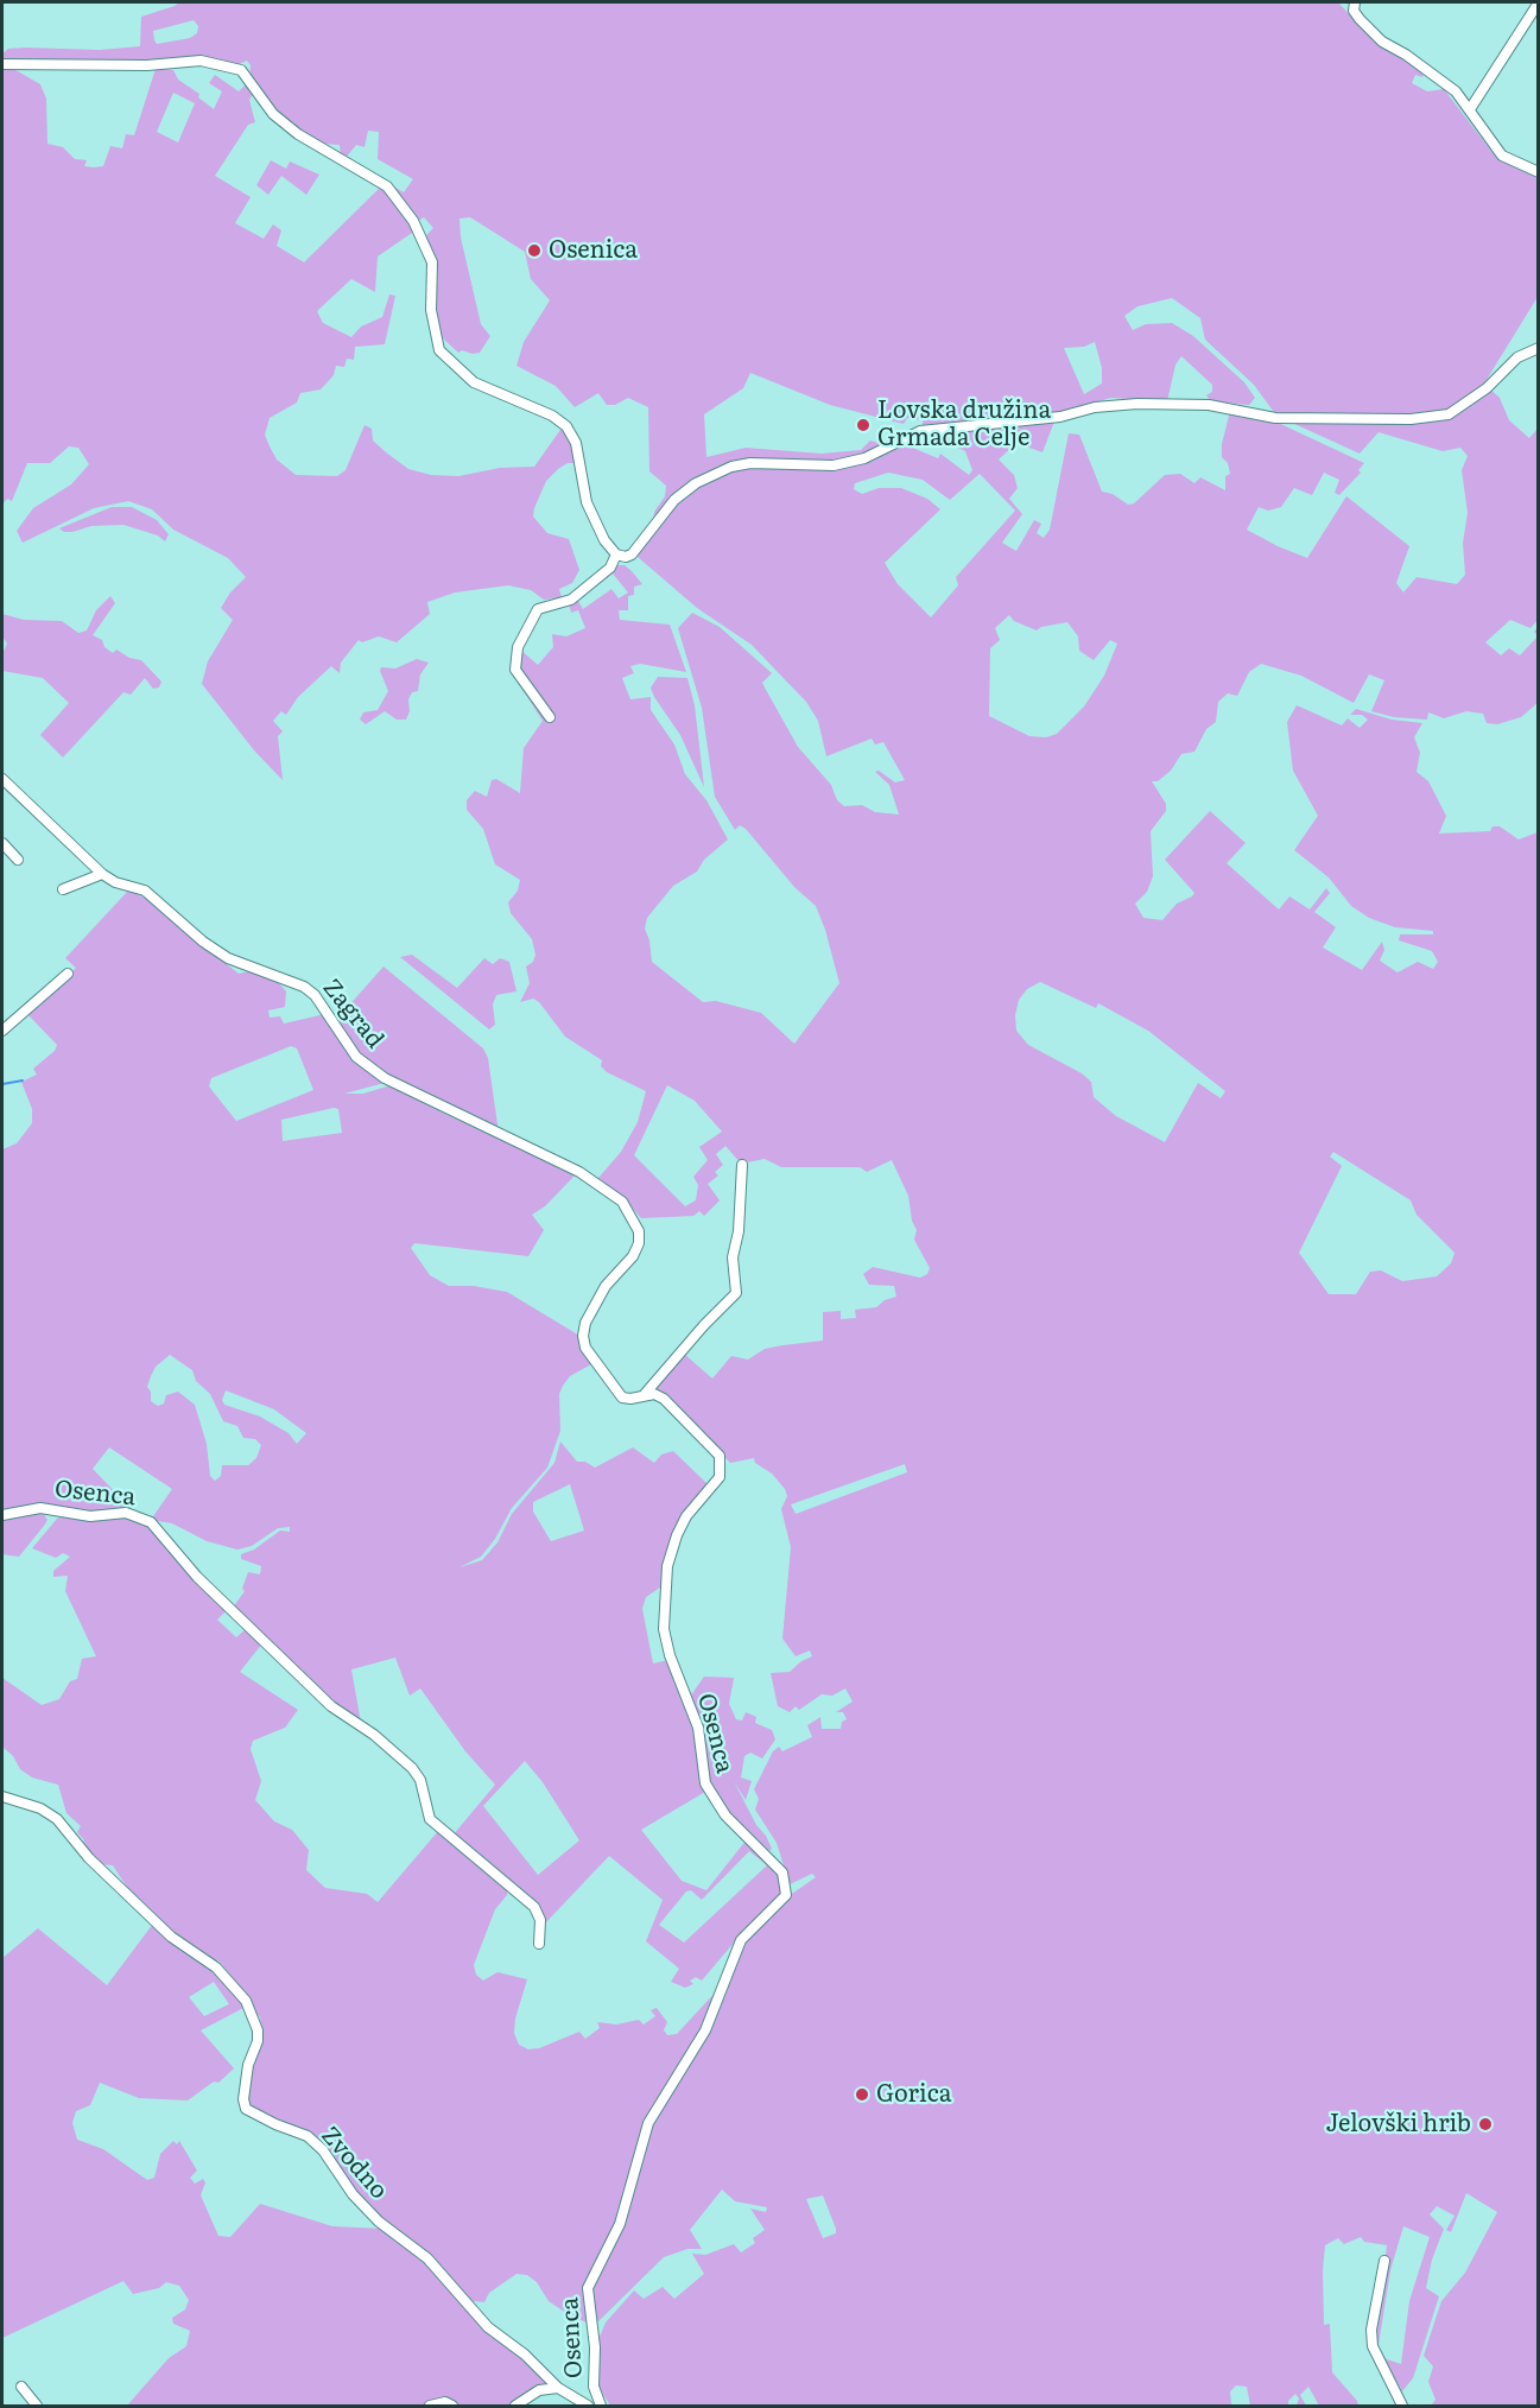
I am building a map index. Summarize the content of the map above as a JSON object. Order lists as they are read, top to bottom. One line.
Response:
{"streets":{"street":["Zagrad","Osenca","Zvodno"]},"crossings":[["Zagrad","Osenca"]],"places":["Osenica","Lovska družina Grmada Celje","Gorica","Jelovški hrib"]}
